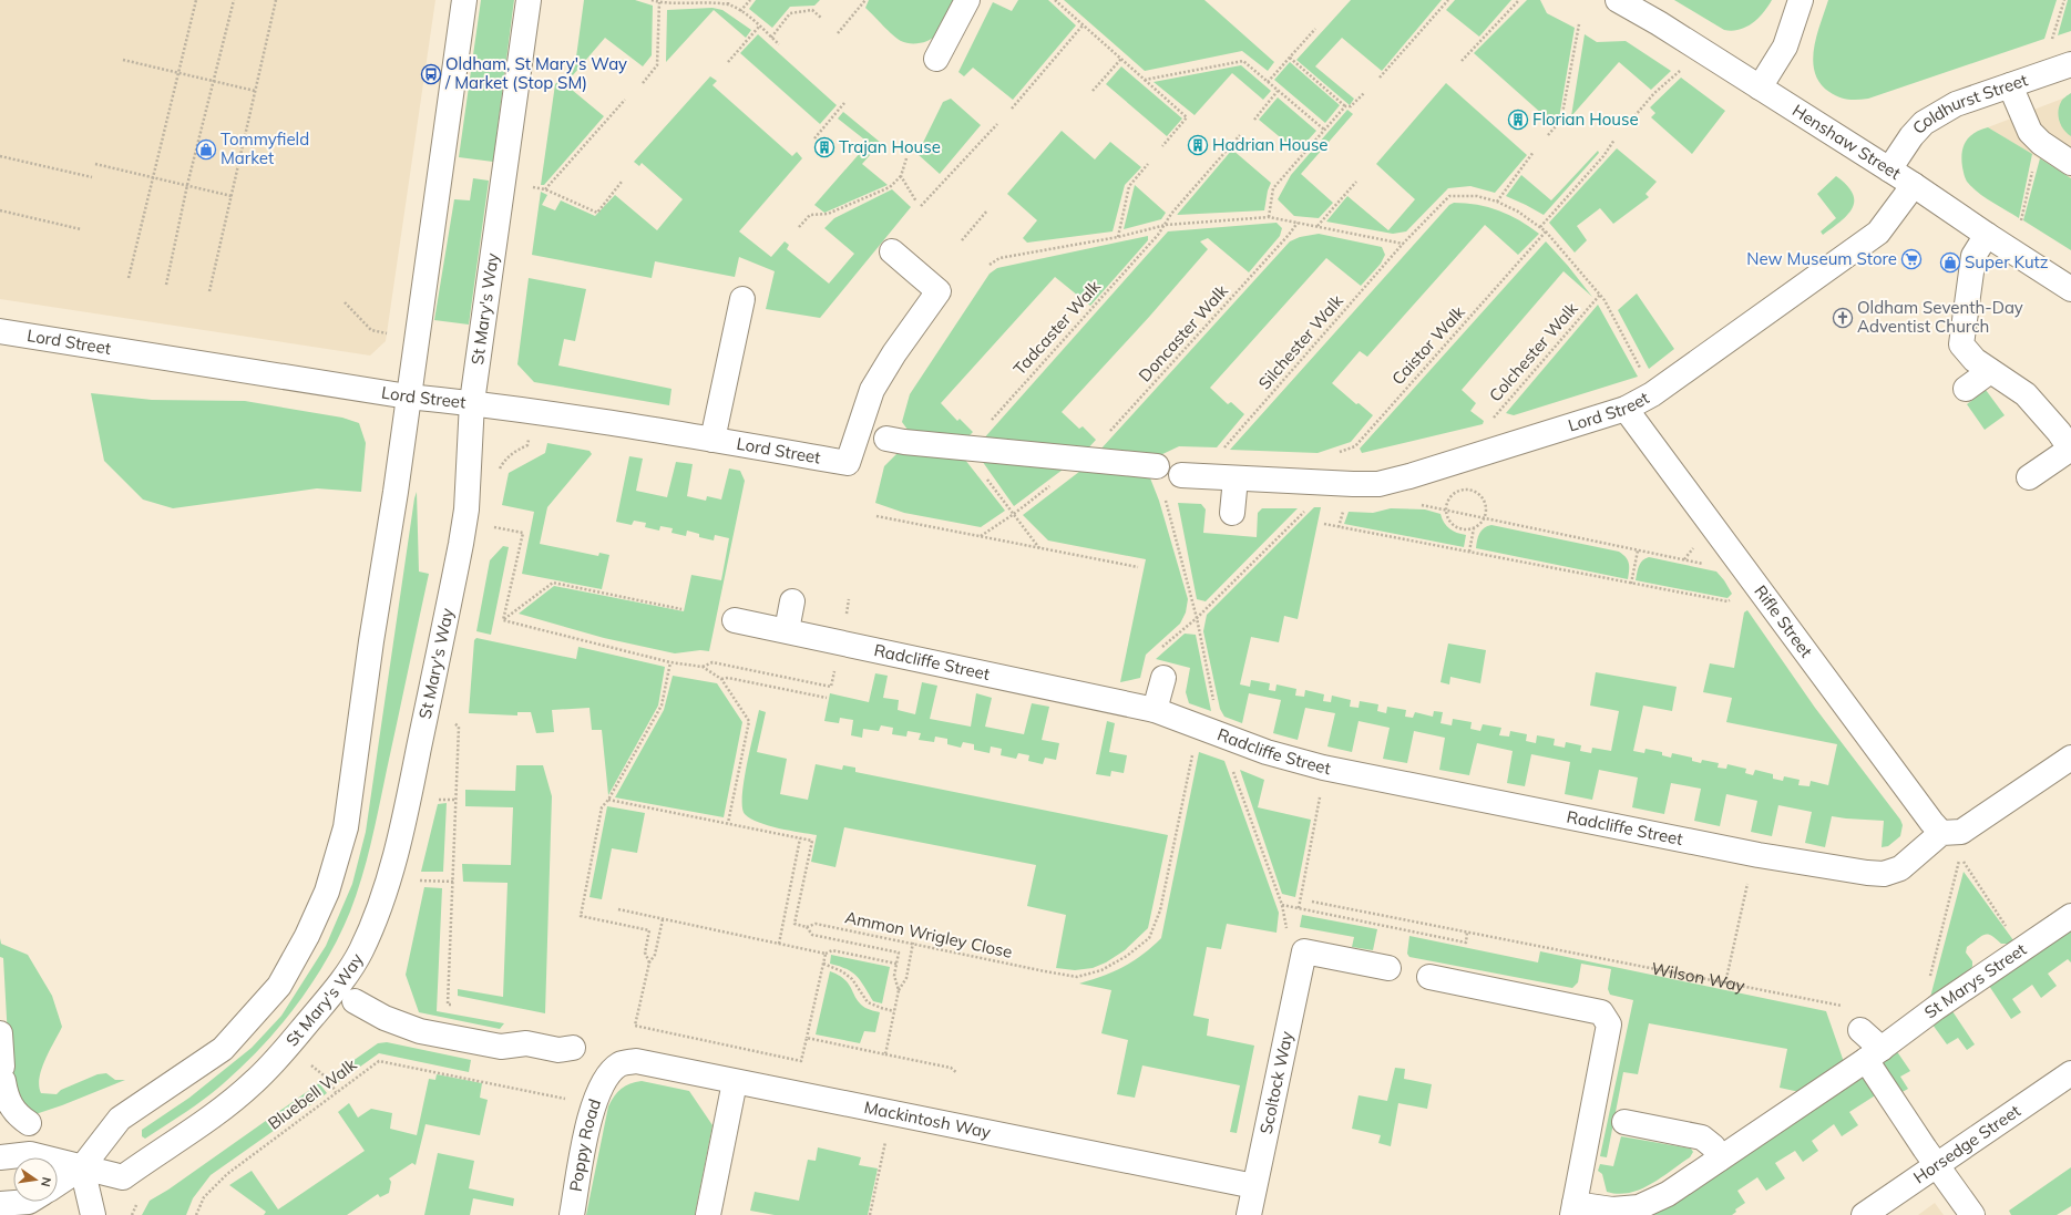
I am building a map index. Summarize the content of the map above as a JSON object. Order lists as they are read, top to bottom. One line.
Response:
{"streets":{"street":["Coldhurst Street","Henshaw Street","St Mary's Way","Lord Street","Rifle Street","Radcliffe Street","St Marys Street","Scoltock Way","Mackintosh Way","Horsedge Street","Poppy Road"],"path":["Tadcaster Walk","Doncaster Walk","Silchester Walk","Caistor Walk","Colchester Walk","Ammon Wrigley Close","Wilson Way","Bluebell Walk"]},"crossings":[["Coldhurst Street","Henshaw Street"],["Henshaw Street","Lord Street"],["St Mary's Way","Lord Street"],["Lord Street","Rifle Street"],["Rifle Street","Radcliffe Street"],["Radcliffe Street","Ammon Wrigley Close"],["Scoltock Way","Mackintosh Way"],["Bluebell Walk","Poppy Road"],["Mackintosh Way","Poppy Road"]],"places":{"bus stop":["Oldham, St Mary's Way / Market (Stop SM)"],"building":["Florian House","Hadrian House","Trajan House"],"shop":["Tommyfield Market","Super Kutz"],"supermarket":["New Museum Store"],"church":["Oldham Seventh-Day Adventist Church"]},"north":"right"}
